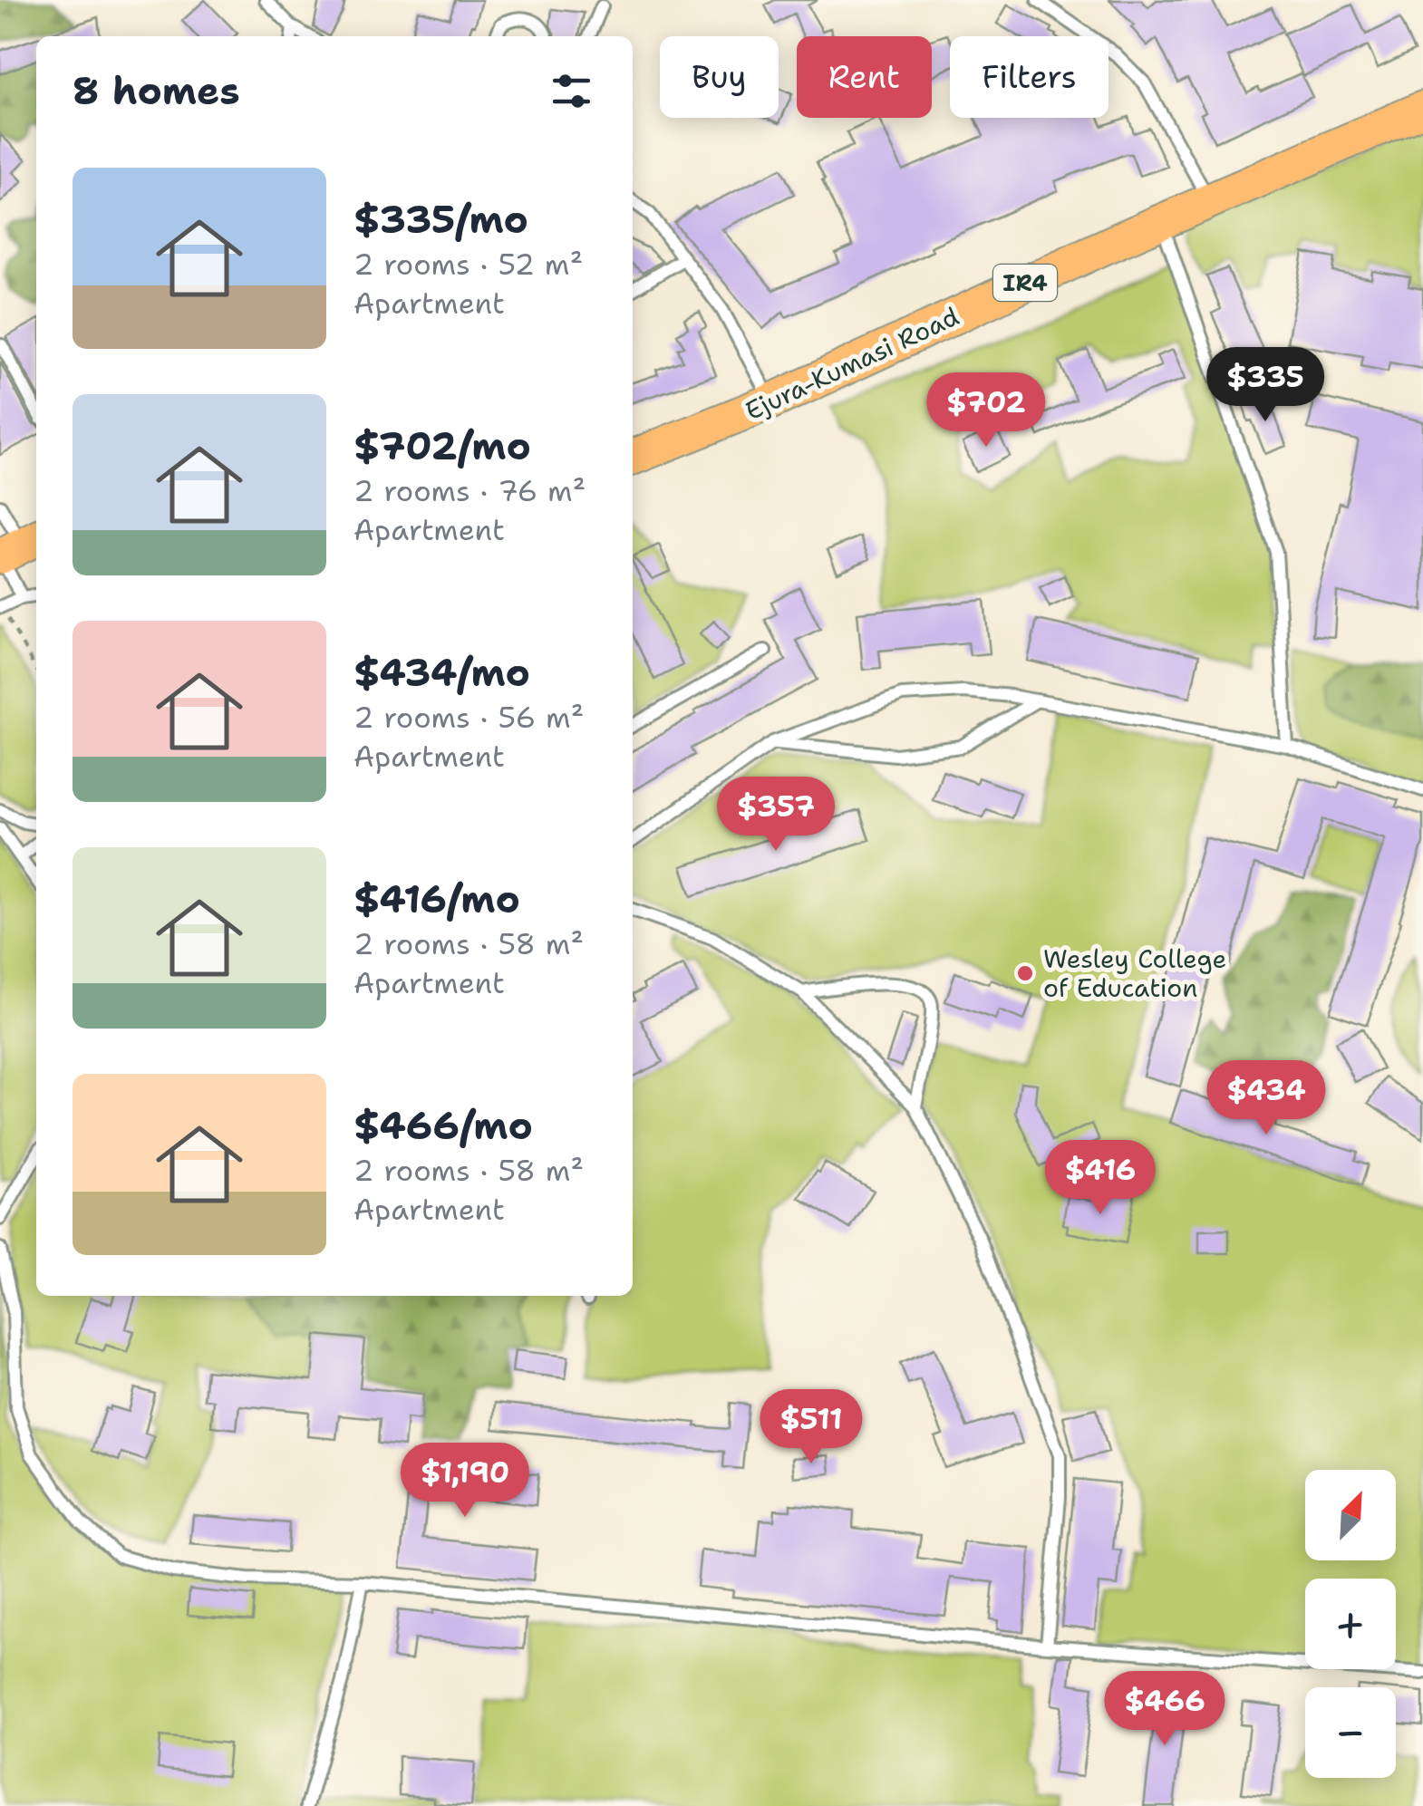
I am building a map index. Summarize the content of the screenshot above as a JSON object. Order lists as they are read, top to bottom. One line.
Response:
{"streets":{"main road":["IR4","Ejura-Kumasi Road"]},"places":["Wesley College of Education"],"north":"top right","page":{"chip":["Buy","Rent","Filters"],"heading":"8 homes","list":[{"name":"$335/mo","note":"2 rooms · 52 m² · Apartment"},{"name":"$702/mo","note":"2 rooms · 76 m² · Apartment"},{"name":"$434/mo","note":"2 rooms · 56 m² · Apartment"},{"name":"$416/mo","note":"2 rooms · 58 m² · Apartment"},{"name":"$466/mo","note":"2 rooms · 58 m² · Apartment"}],"price":["$335","$702","$357","$434","$416","$511","$1,190","$466"],"map_buttons":["+","−"]}}
